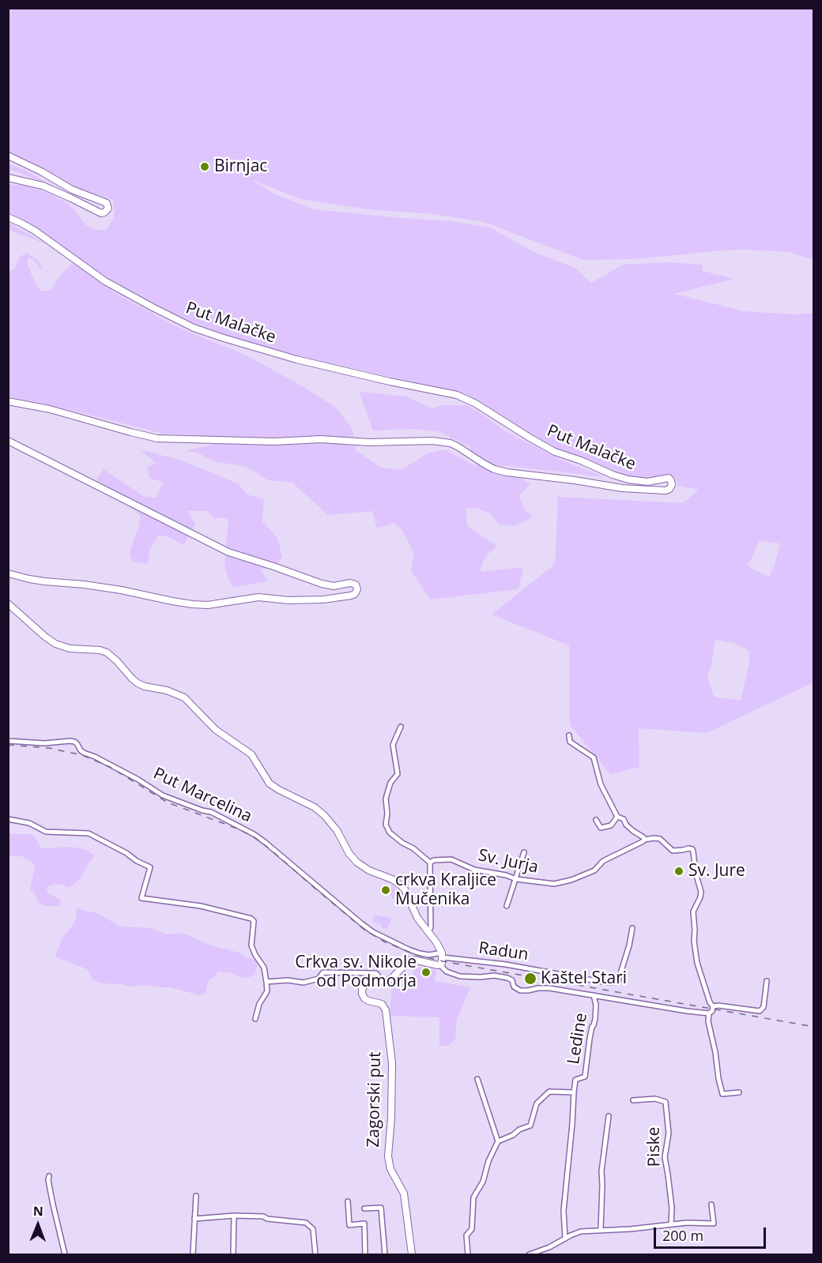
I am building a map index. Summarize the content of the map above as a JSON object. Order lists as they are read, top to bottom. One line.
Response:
{"streets":{"main road":["Put Malačke","Zagorski put"],"street":["Put Marcelina","Sv. Jurja","Radun","Ledine","Piske"]},"crossings":[["Put Marcelina","Radun"]],"places":["Birnjac","Sv. Jure","crkva Kraljice Mučenika","Crkva sv. Nikole od Podmorja","Kaštel Stari"],"scale_bar":"200 m","north":"top"}
